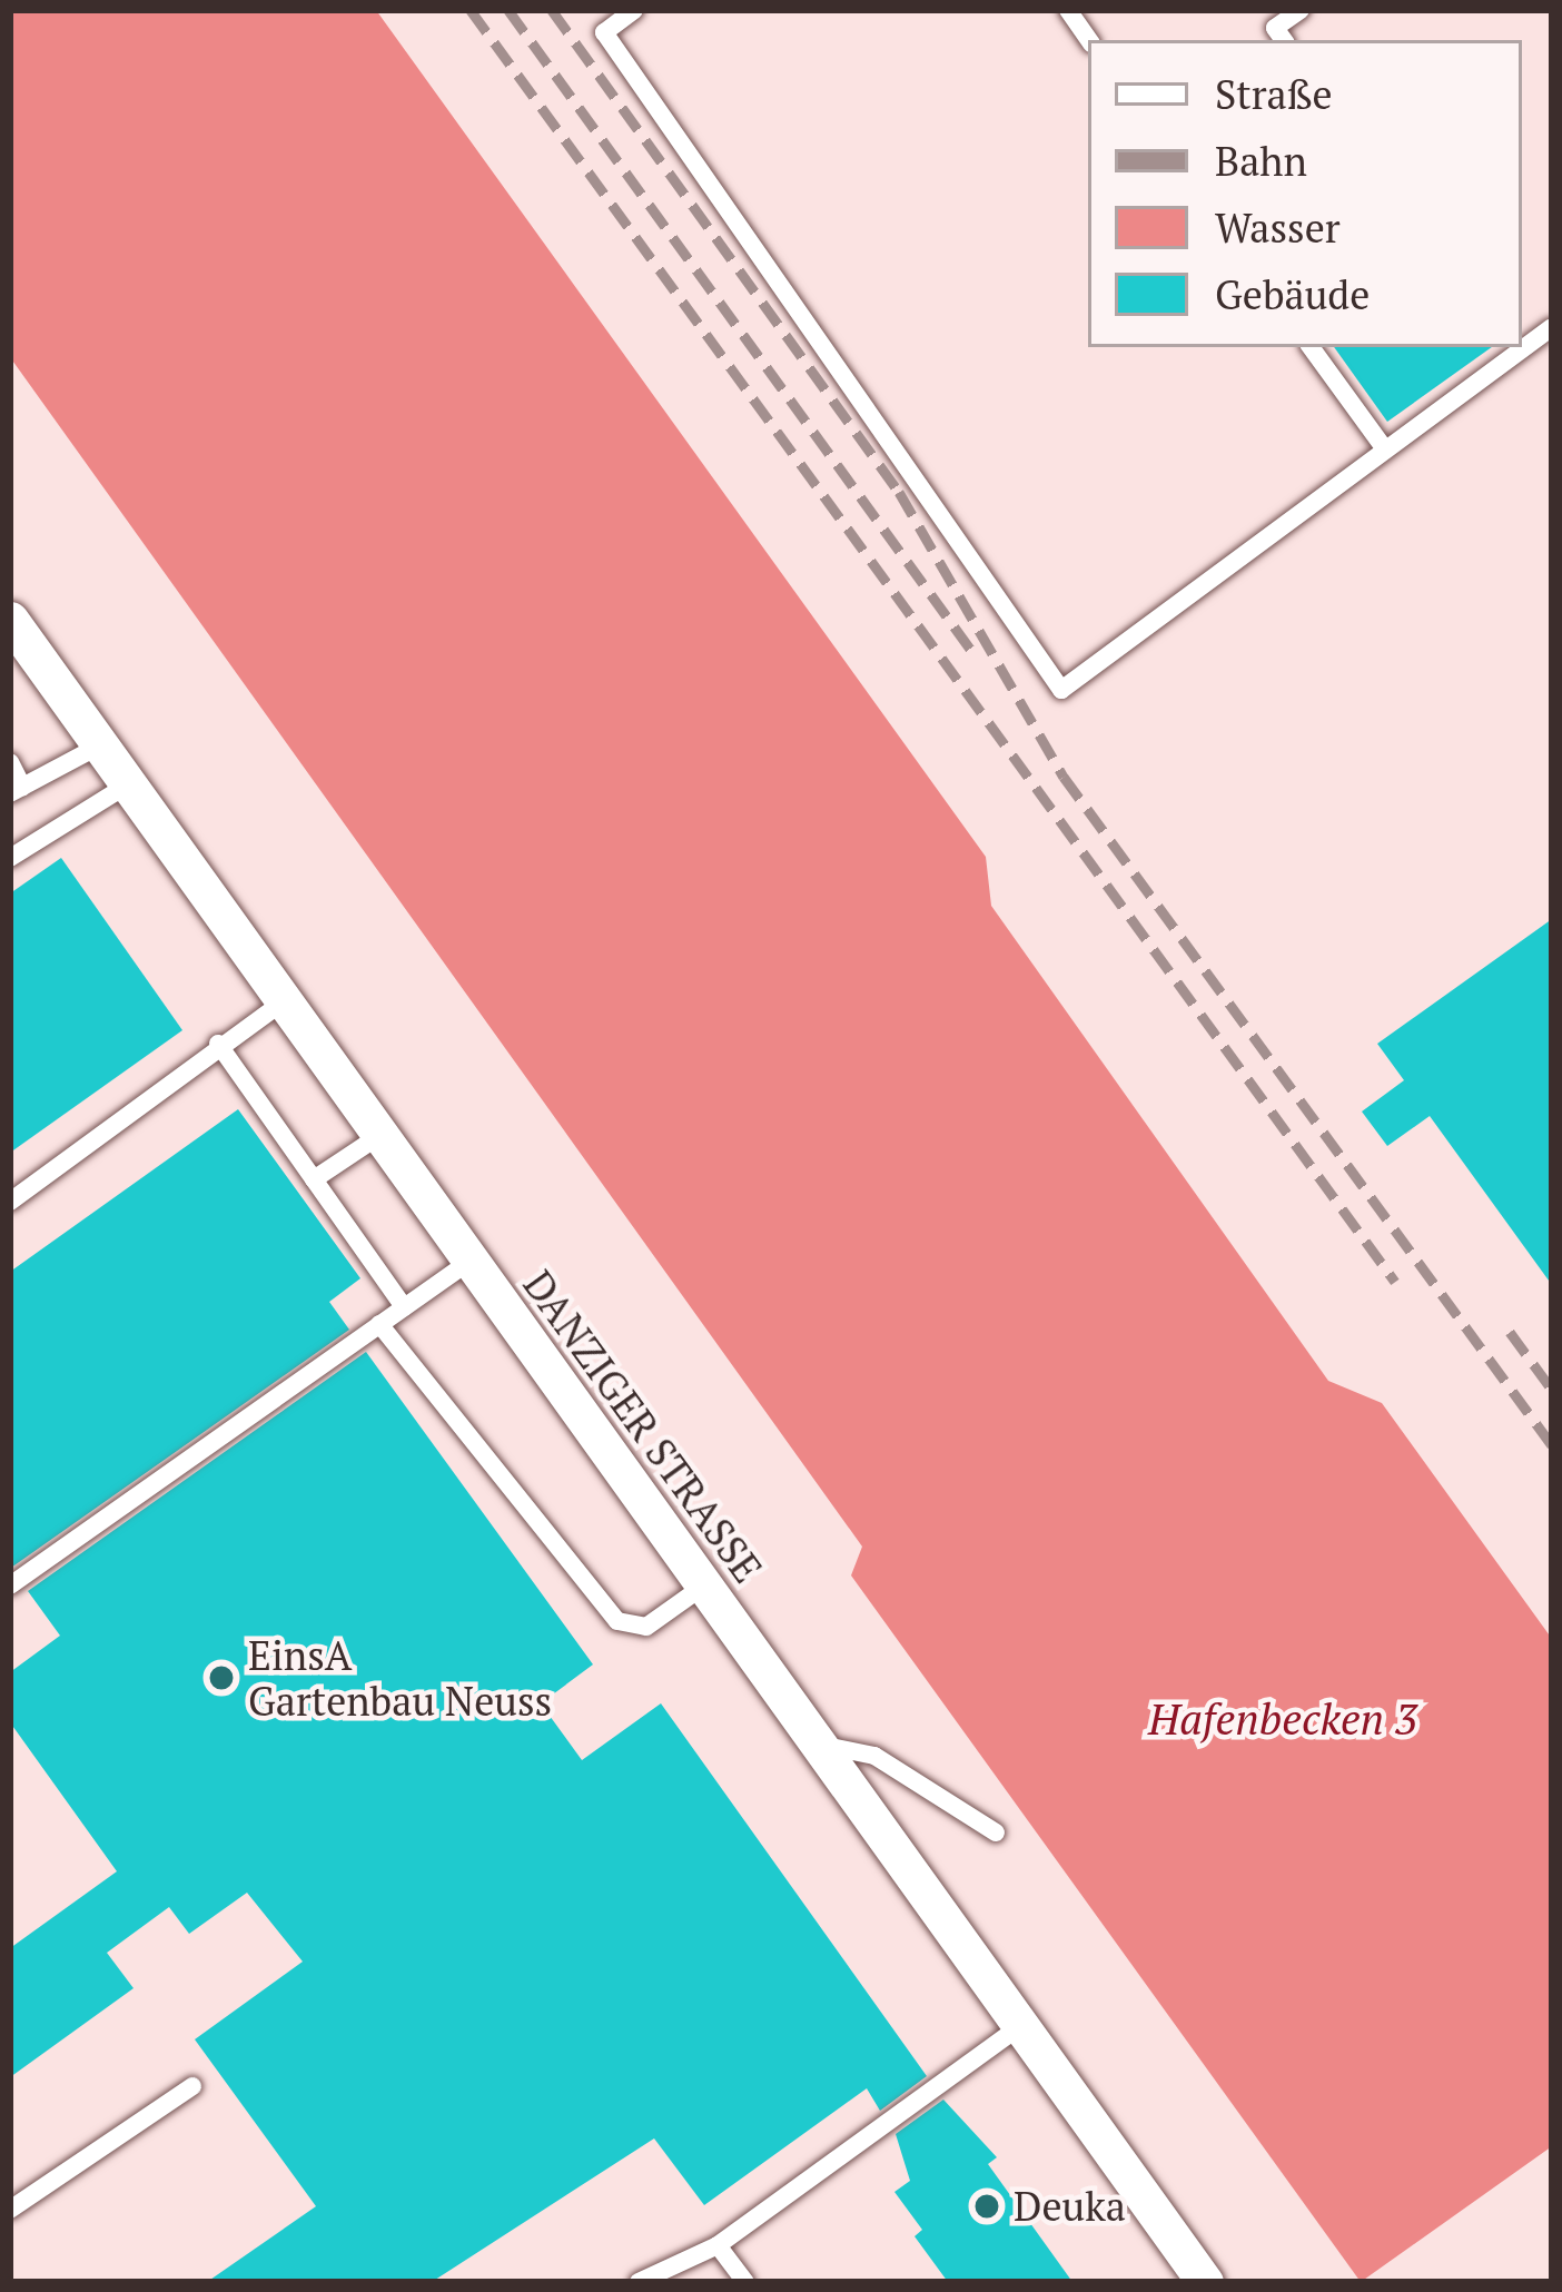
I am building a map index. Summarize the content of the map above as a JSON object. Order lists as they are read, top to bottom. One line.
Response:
{"streets":{"street":["DANZIGER STRASSE"]},"water":["Hafenbecken 3"],"places":["EinsA Gartenbau Neuss","Deuka"],"legend":["Straße","Bahn","Wasser","Gebäude"]}
